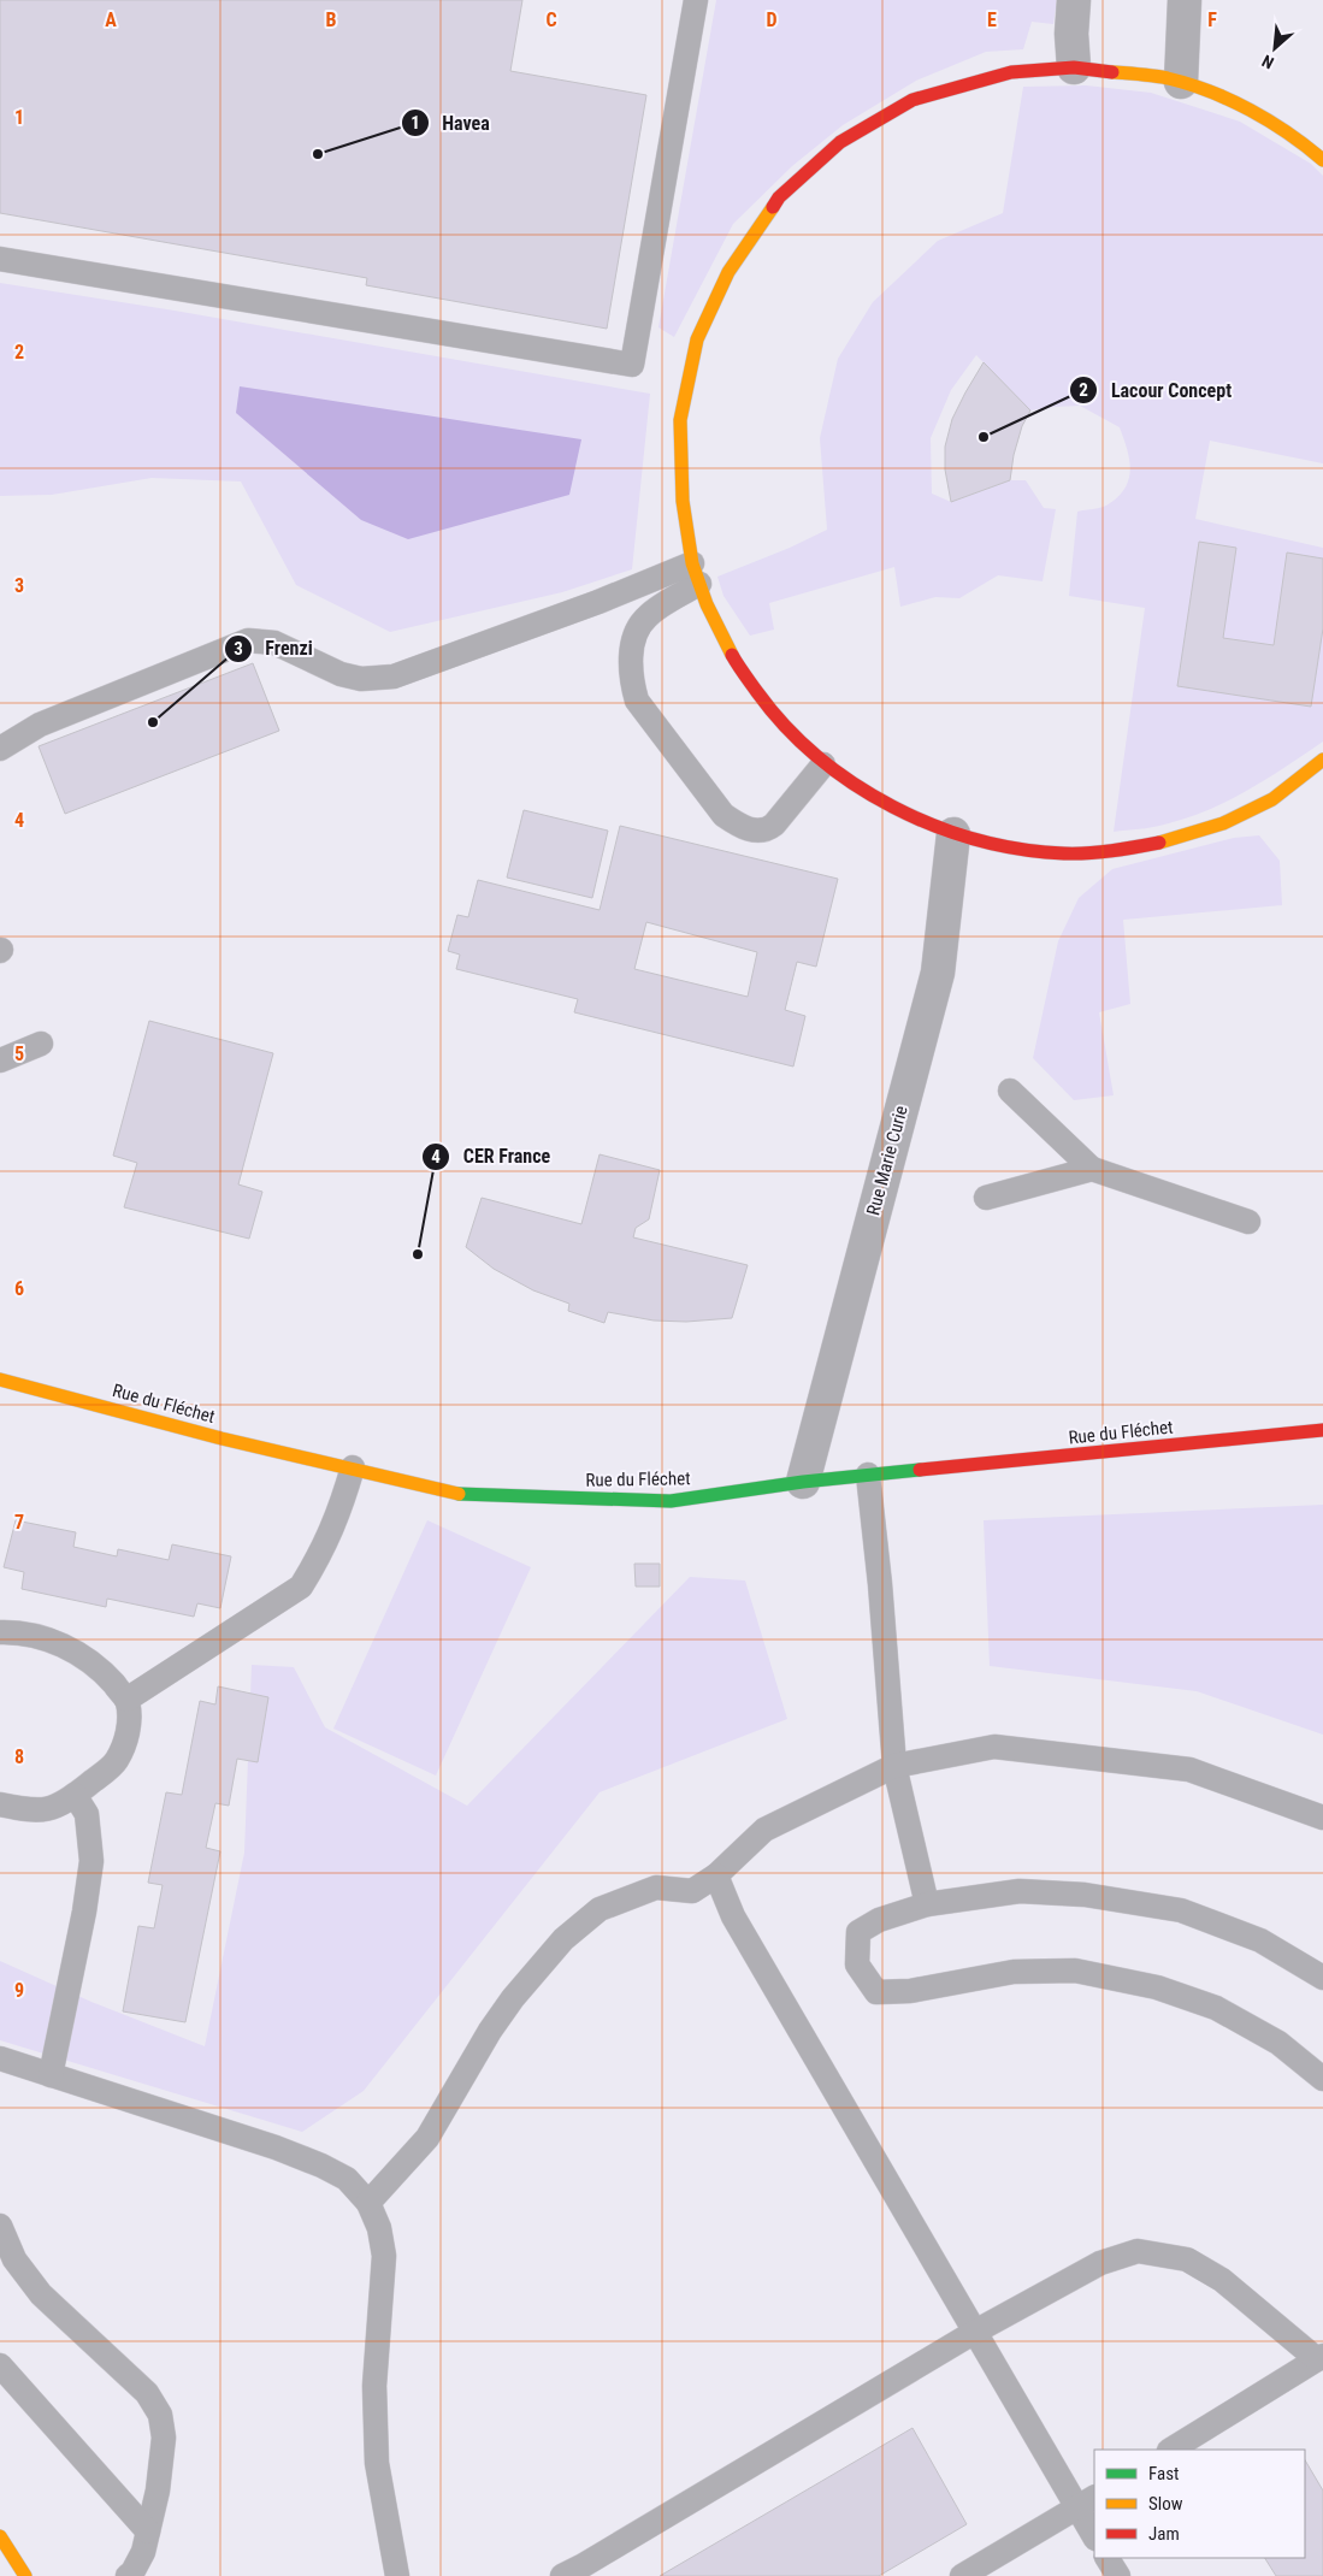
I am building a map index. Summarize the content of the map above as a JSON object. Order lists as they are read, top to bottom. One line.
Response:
{"streets":{"main road":["Rue du Fléchet"],"street":["Rue Marie Curie"]},"crossings":[["Rue Marie Curie","Rue du Fléchet"]],"places":["Havea","Lacour Concept","Frenzi","CER France"],"legend":["Fast","Slow","Jam"],"north":"bottom left","grid":{"columns":["A","B","C","D","E","F"],"rows":["1","2","3","4","5","6","7","8","9"]}}
